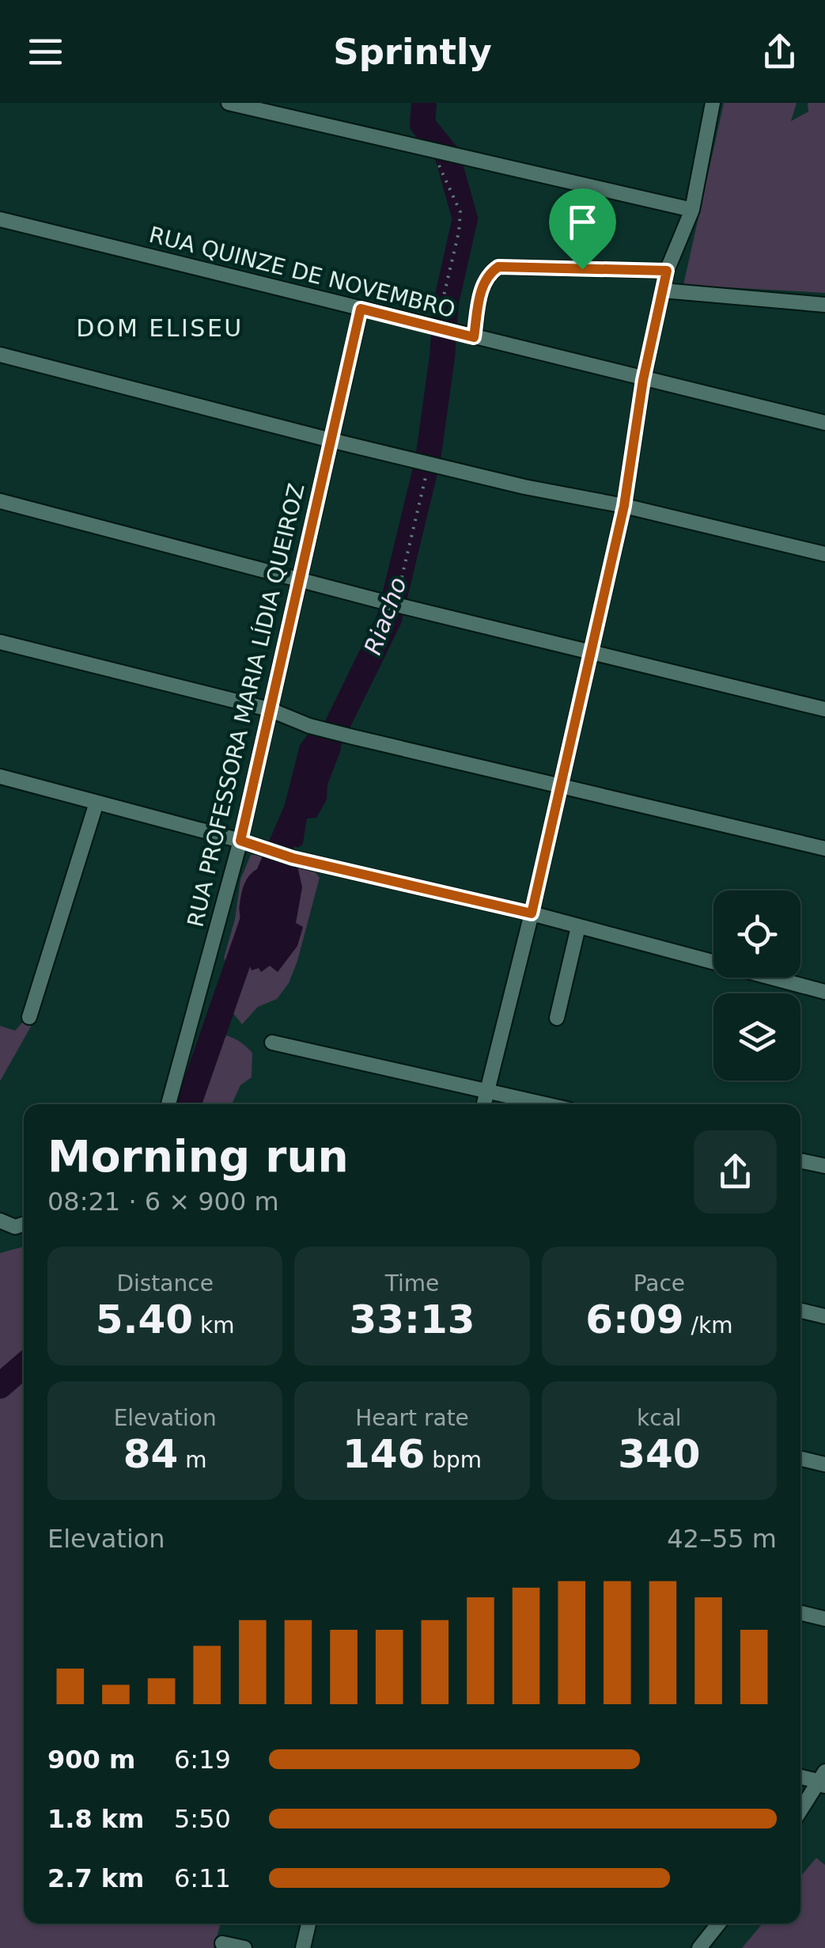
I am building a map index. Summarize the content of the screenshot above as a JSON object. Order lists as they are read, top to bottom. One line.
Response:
{"streets":{"street":["RUA QUINZE DE NOVEMBRO","RUA PROFESSORA MARIA LÍDIA QUEIROZ"]},"crossings":[["RUA QUINZE DE NOVEMBRO","RUA PROFESSORA MARIA LÍDIA QUEIROZ"]],"districts":["DOM ELISEU"],"water":["Riacho"],"page":{"header":"Sprintly","heading":["Morning run","08:21 · 6 × 900 m"],"stats":[["Distance","5.40 km"],["Time","33:13"],["Pace","6:09 /km"],["Elevation","84 m"],["Heart rate","146 bpm"],["kcal","340"]],"chart":["Elevation","42–55 m"],"list":[{"name":"900 m","note":"6:19"},{"name":"1.8 km","note":"5:50"},{"name":"2.7 km","note":"6:11"}]}}
